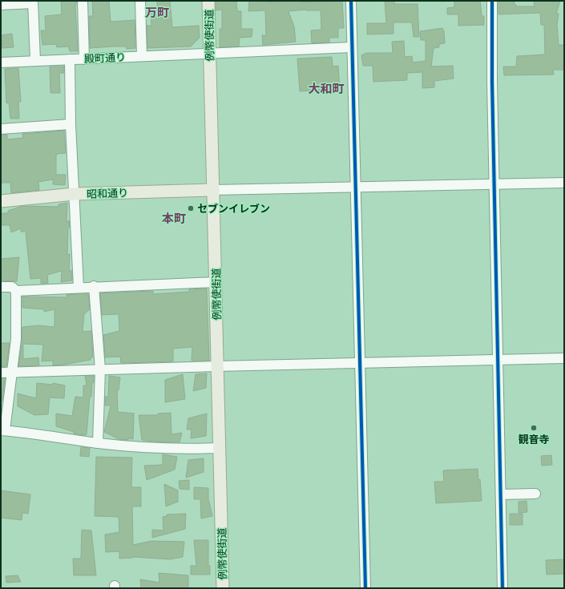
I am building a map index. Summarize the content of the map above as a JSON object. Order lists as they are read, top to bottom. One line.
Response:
{"streets":{"main road":["例幣使街道","昭和通り"],"street":["殿町通り"]},"crossings":[["例幣使街道","殿町通り"],["例幣使街道","昭和通り"]],"districts":["万町","大和町","本町"],"places":["セブンイレブン","観音寺"]}
